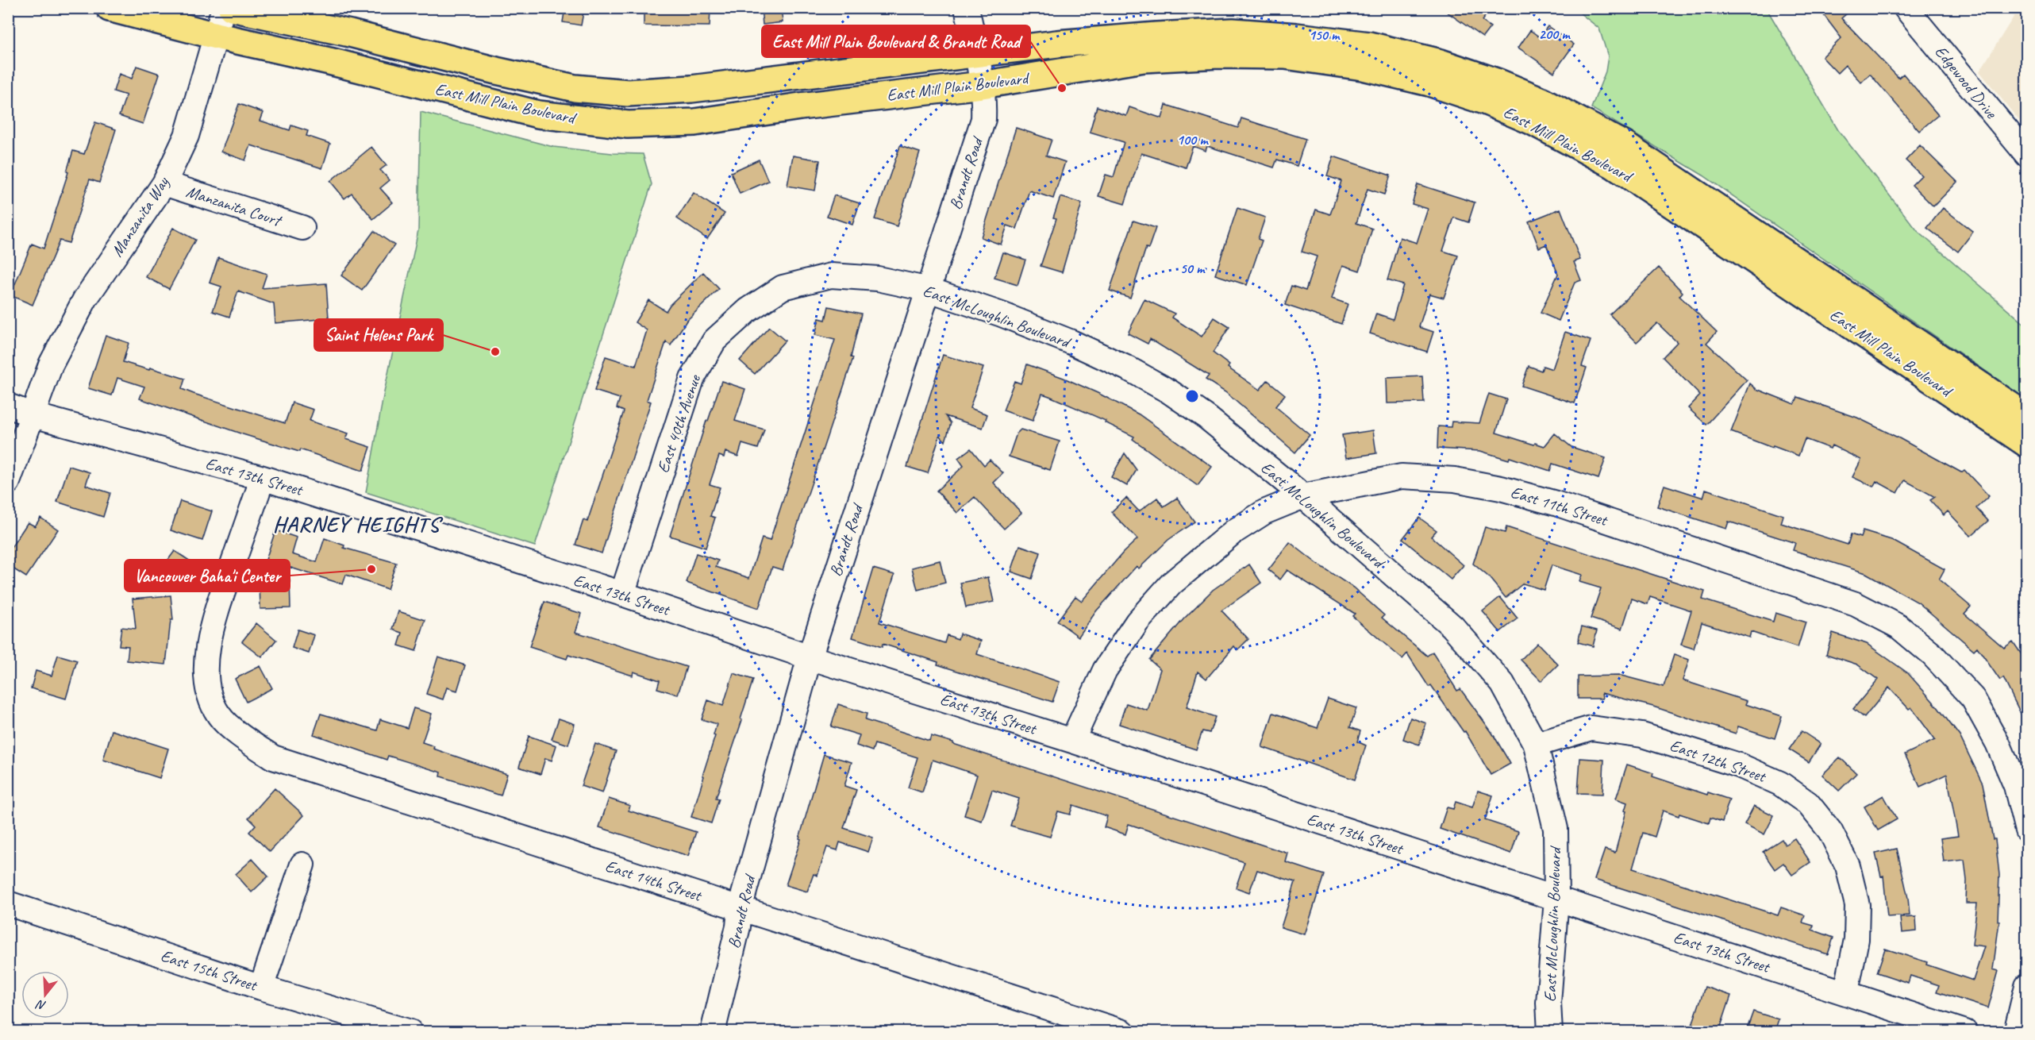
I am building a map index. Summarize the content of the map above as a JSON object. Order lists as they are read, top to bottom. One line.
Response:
{"streets":{"main road":["East Mill Plain Boulevard"],"street":["Edgewood Drive","Brandt Road","Manzanita Court","Manzanita Way","East McLoughlin Boulevard","East 40th Avenue","East 13th Street","East 11th Street","East 12th Street","East 14th Street","East 15th Street"]},"crossings":[["East Mill Plain Boulevard","Brandt Road"],["East Mill Plain Boulevard","Manzanita Way"],["Brandt Road","East McLoughlin Boulevard"],["Brandt Road","East 13th Street"],["Brandt Road","East 14th Street"],["Manzanita Court","Manzanita Way"],["Manzanita Way","East 13th Street"],["East McLoughlin Boulevard","East 40th Avenue"],["East McLoughlin Boulevard","East 13th Street"],["East McLoughlin Boulevard","East 11th Street"],["East McLoughlin Boulevard","East 12th Street"],["East 40th Avenue","East 13th Street"],["East 13th Street","East 11th Street"],["East 13th Street","East 12th Street"],["East 13th Street","East 14th Street"]],"districts":["HARNEY HEIGHTS"],"places":["East Mill Plain Boulevard & Brandt Road","Saint Helens Park","Vancouver Baha'i Center"],"north":"bottom","rings":["200 m","150 m","100 m","50 m"]}
